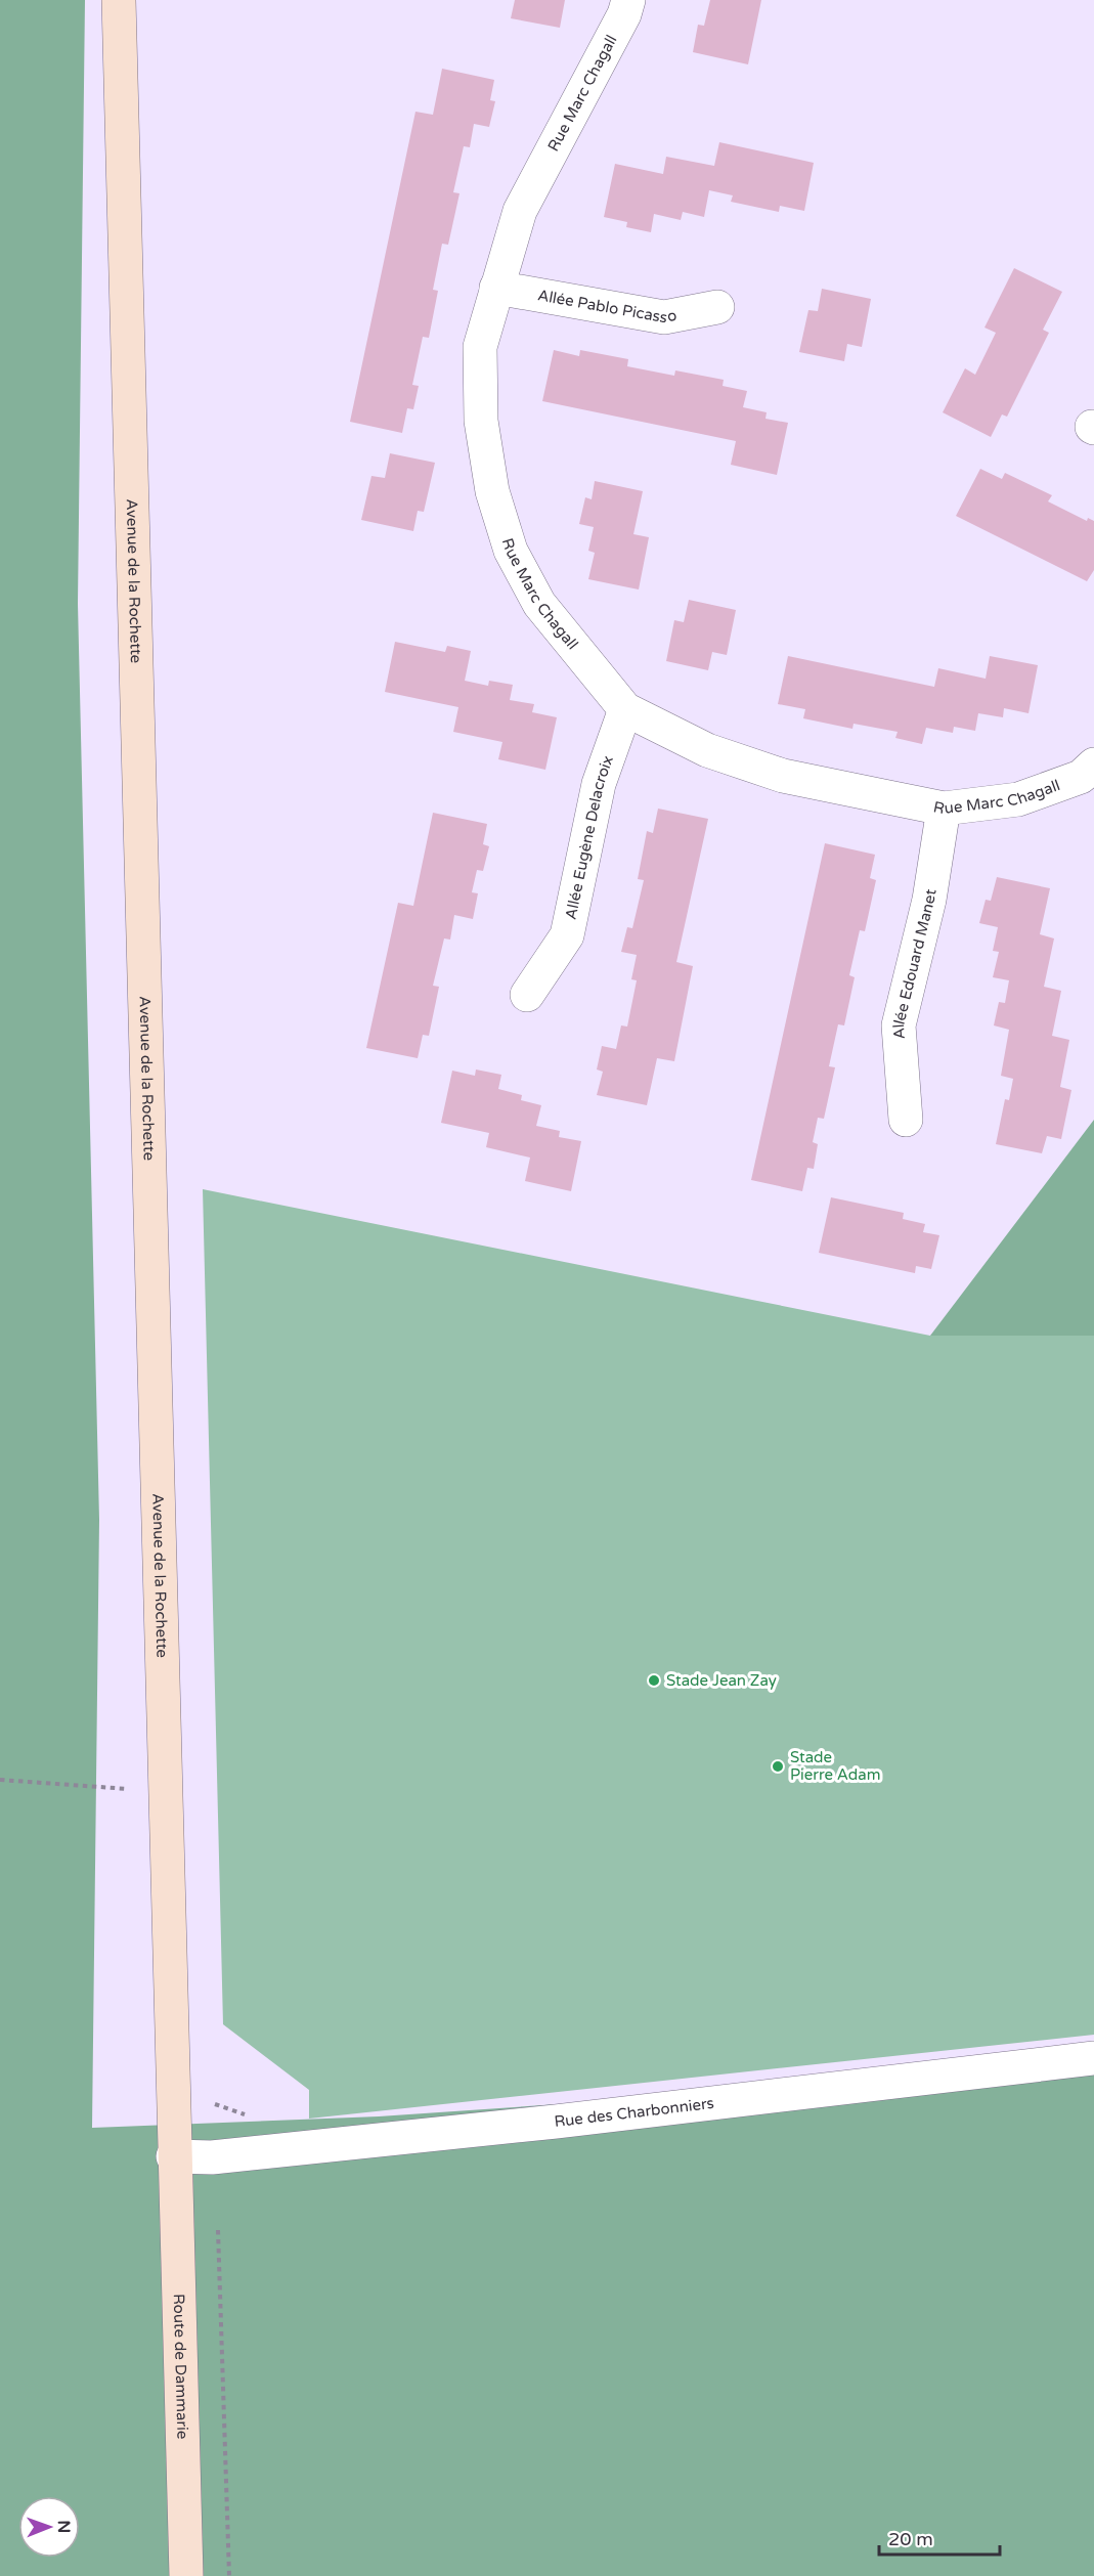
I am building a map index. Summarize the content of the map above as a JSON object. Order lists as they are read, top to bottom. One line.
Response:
{"streets":{"main road":["Avenue de la Rochette","Route de Dammarie"],"street":["Rue Marc Chagall","Allée Pablo Picasso","Allée Eugène Delacroix","Allée Edouard Manet","Rue des Charbonniers"]},"crossings":[["Rue Marc Chagall","Allée Pablo Picasso"],["Rue Marc Chagall","Allée Eugène Delacroix"],["Rue Marc Chagall","Allée Edouard Manet"],["Avenue de la Rochette","Rue des Charbonniers"],["Avenue de la Rochette","Route de Dammarie"],["Rue des Charbonniers","Route de Dammarie"]],"places":["Stade Jean Zay","Stade Pierre Adam"],"scale_bar":"20 m","north":"right"}
